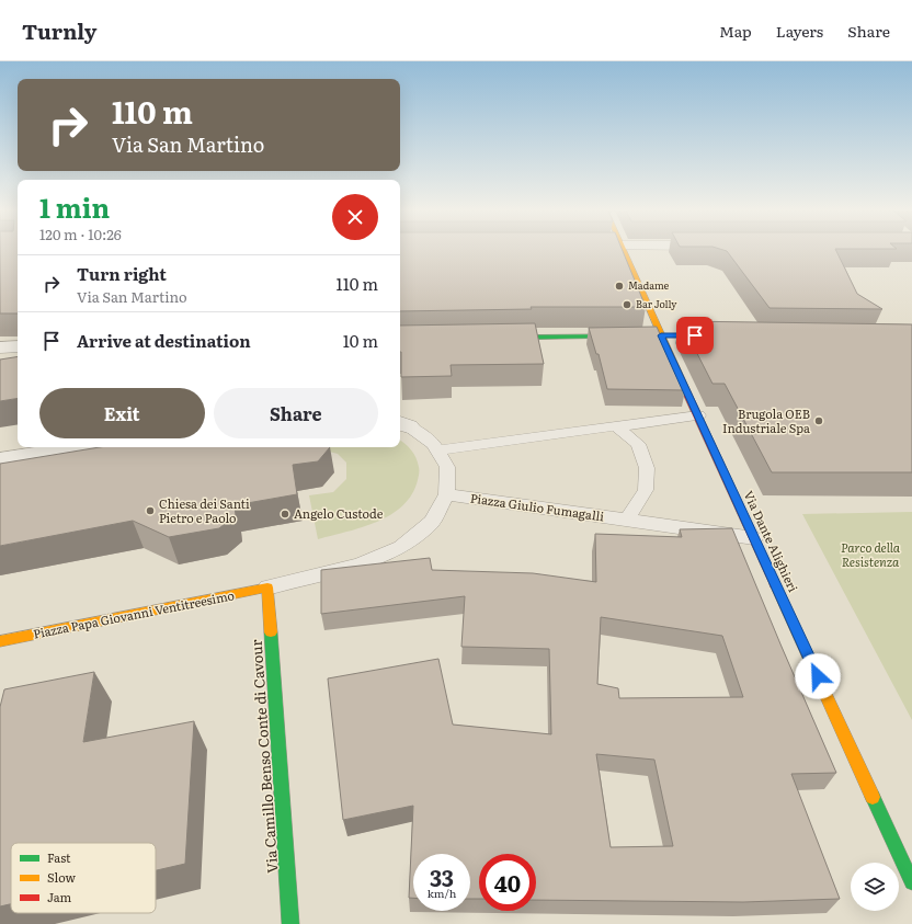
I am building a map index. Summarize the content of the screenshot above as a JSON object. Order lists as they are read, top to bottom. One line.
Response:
{"streets":{"street":["Via Dante Alighieri","Piazza Papa Giovanni Ventitreesimo","Via Camillo Benso Conte di Cavour"],"lane":["Piazza Giulio Fumagalli"]},"crossings":[["Piazza Giulio Fumagalli","Via Dante Alighieri"],["Piazza Papa Giovanni Ventitreesimo","Via Camillo Benso Conte di Cavour"]],"parks":["Parco della Resistenza"],"places":["Madame","Bar Jolly","Brugola OEB Industriale Spa","Chiesa dei Santi Pietro e Paolo","Angelo Custode"],"legend":["Fast","Slow","Jam"],"page":{"header":"Turnly","nav":["Map","Layers","Share"],"turn":["110 m","Via San Martino"],"heading":["1 min","120 m · 10:26"],"list":[{"name":"Turn right","note":"Via San Martino","value":"110 m"},{"name":"Arrive at destination","value":"10 m"}],"buttons":["Exit","Share"],"speed":"33 km/h","limit":"40"}}
